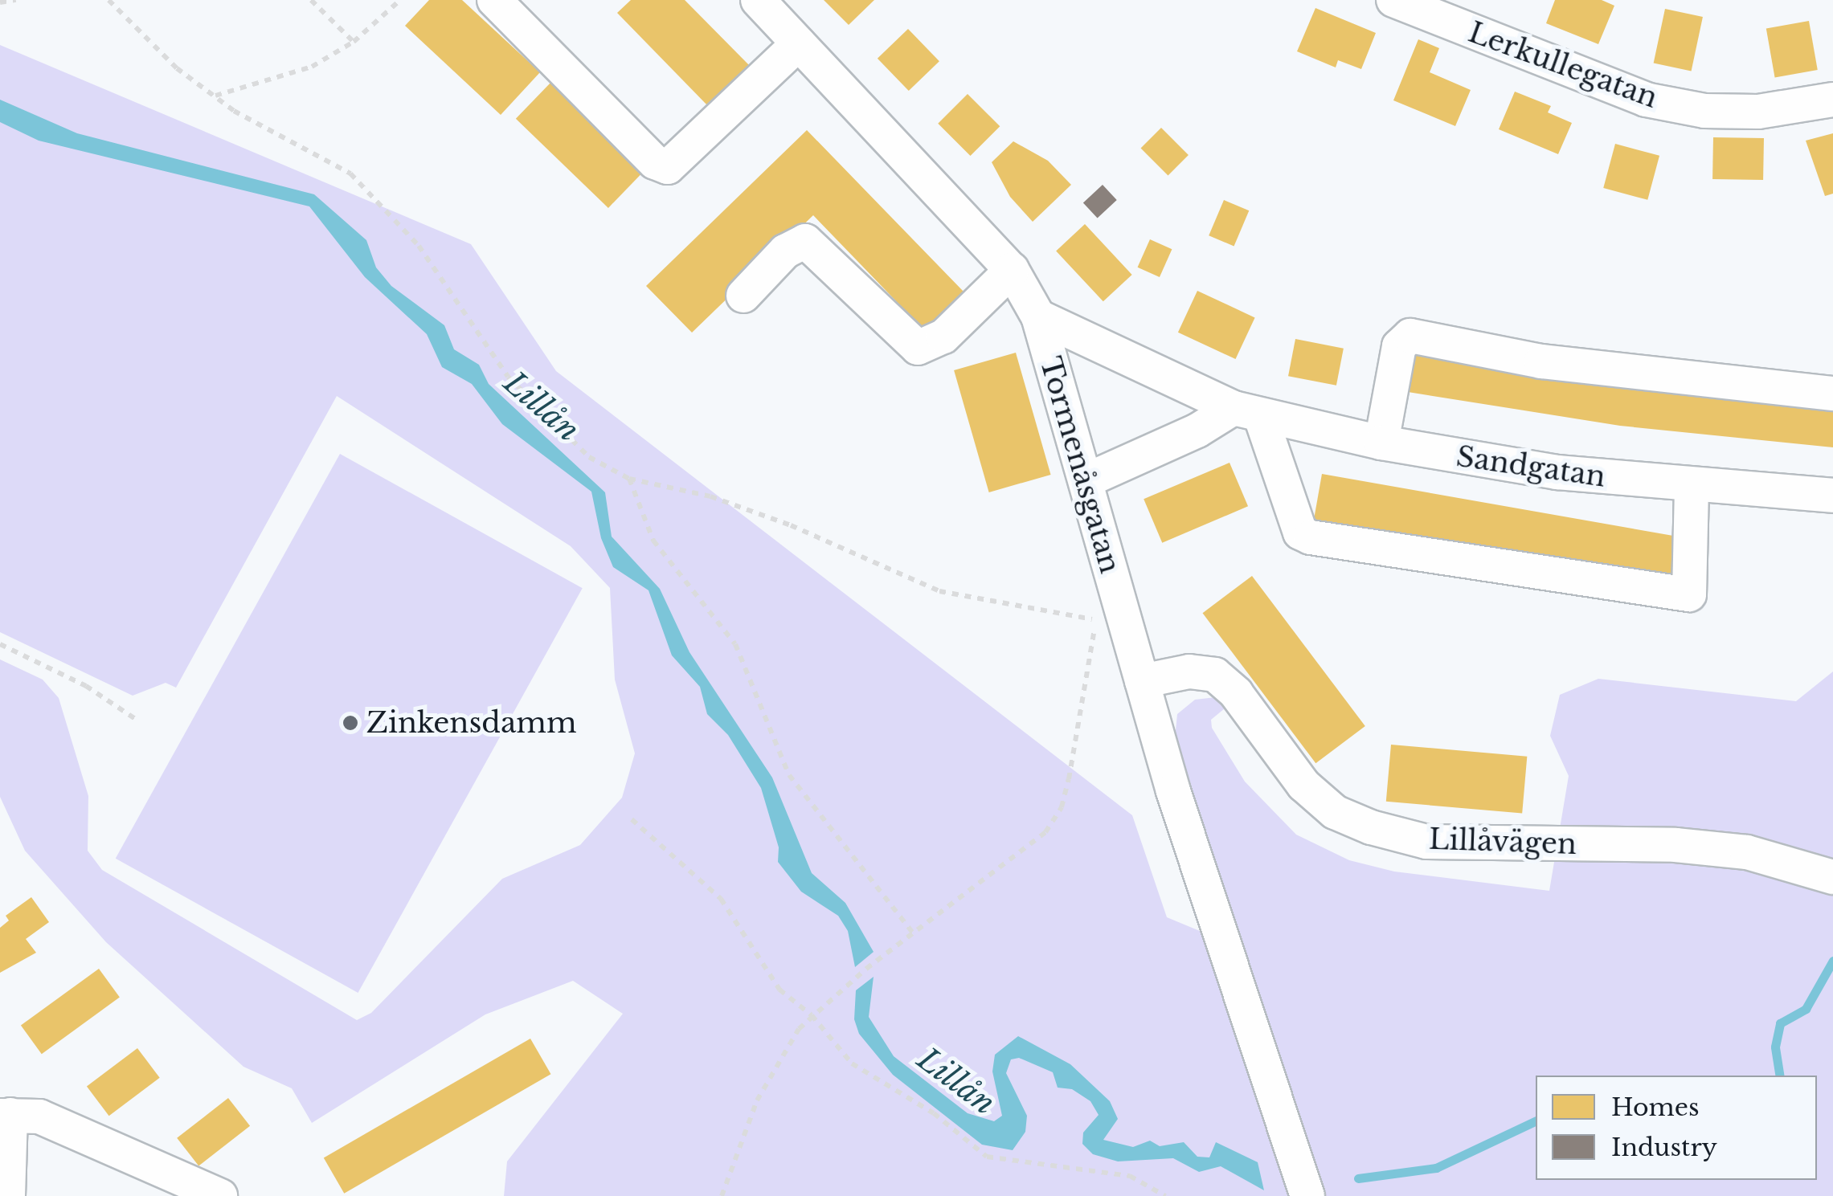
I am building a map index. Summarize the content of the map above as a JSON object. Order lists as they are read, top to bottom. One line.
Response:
{"streets":{"street":["Lerkullegatan","Tormenåsgatan","Sandgatan","Lillåvägen"]},"crossings":[["Tormenåsgatan","Sandgatan"],["Tormenåsgatan","Lillåvägen"]],"water":["Lillån"],"places":["Zinkensdamm"],"legend":["Homes","Industry"]}
